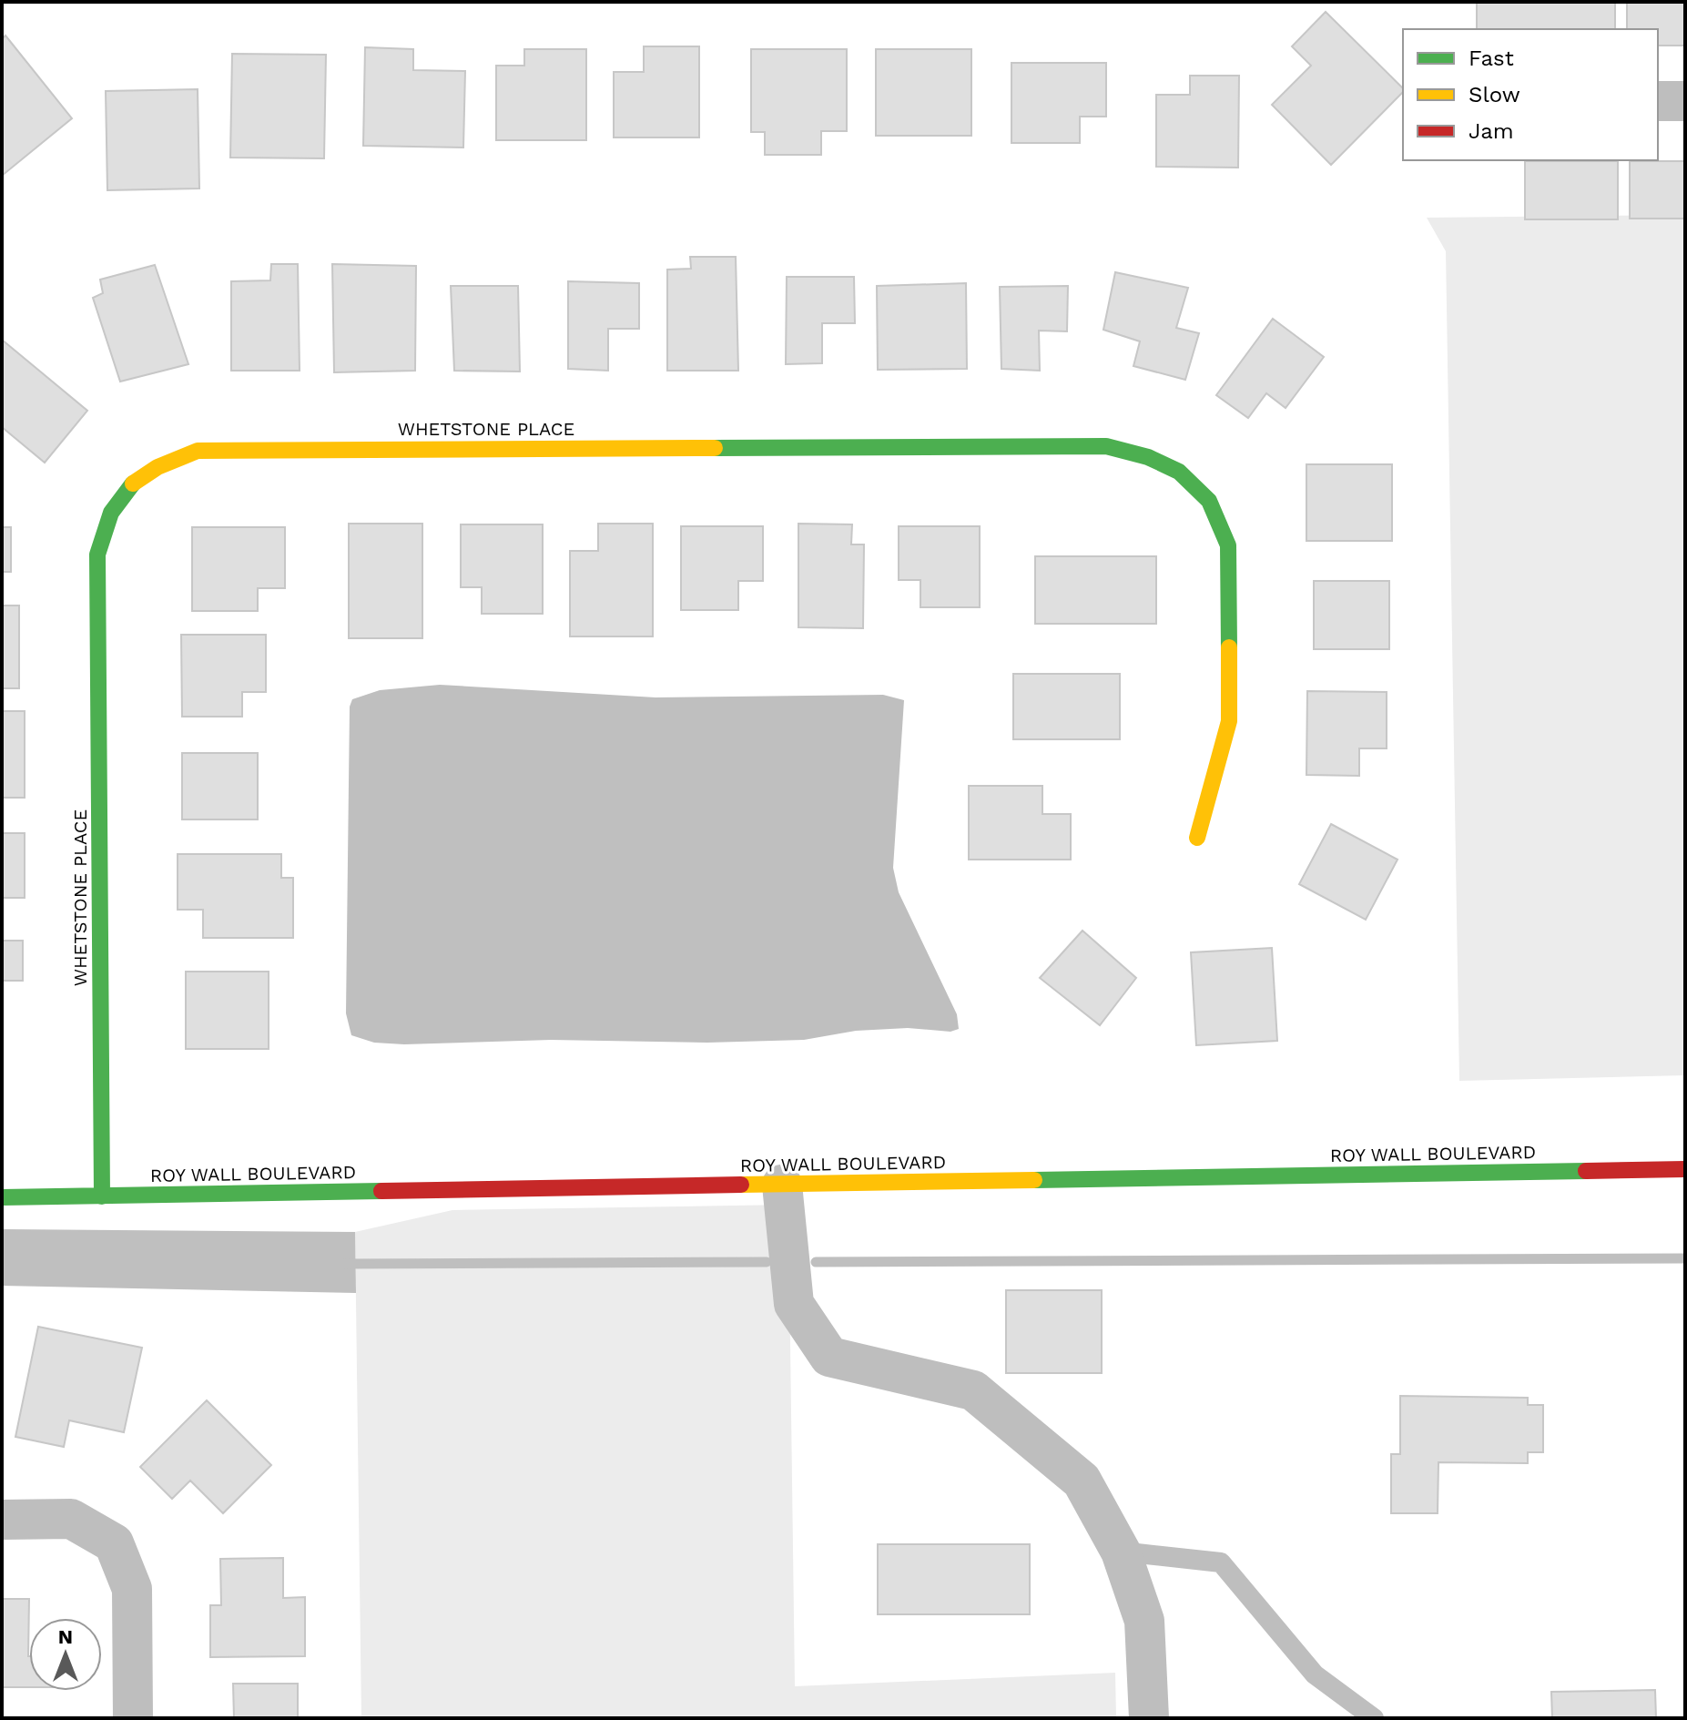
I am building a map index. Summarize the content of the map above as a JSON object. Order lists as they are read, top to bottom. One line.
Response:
{"streets":{"street":["WHETSTONE PLACE","ROY WALL BOULEVARD"]},"crossings":[["WHETSTONE PLACE","ROY WALL BOULEVARD"]],"legend":["Fast","Slow","Jam"],"north":"top"}
